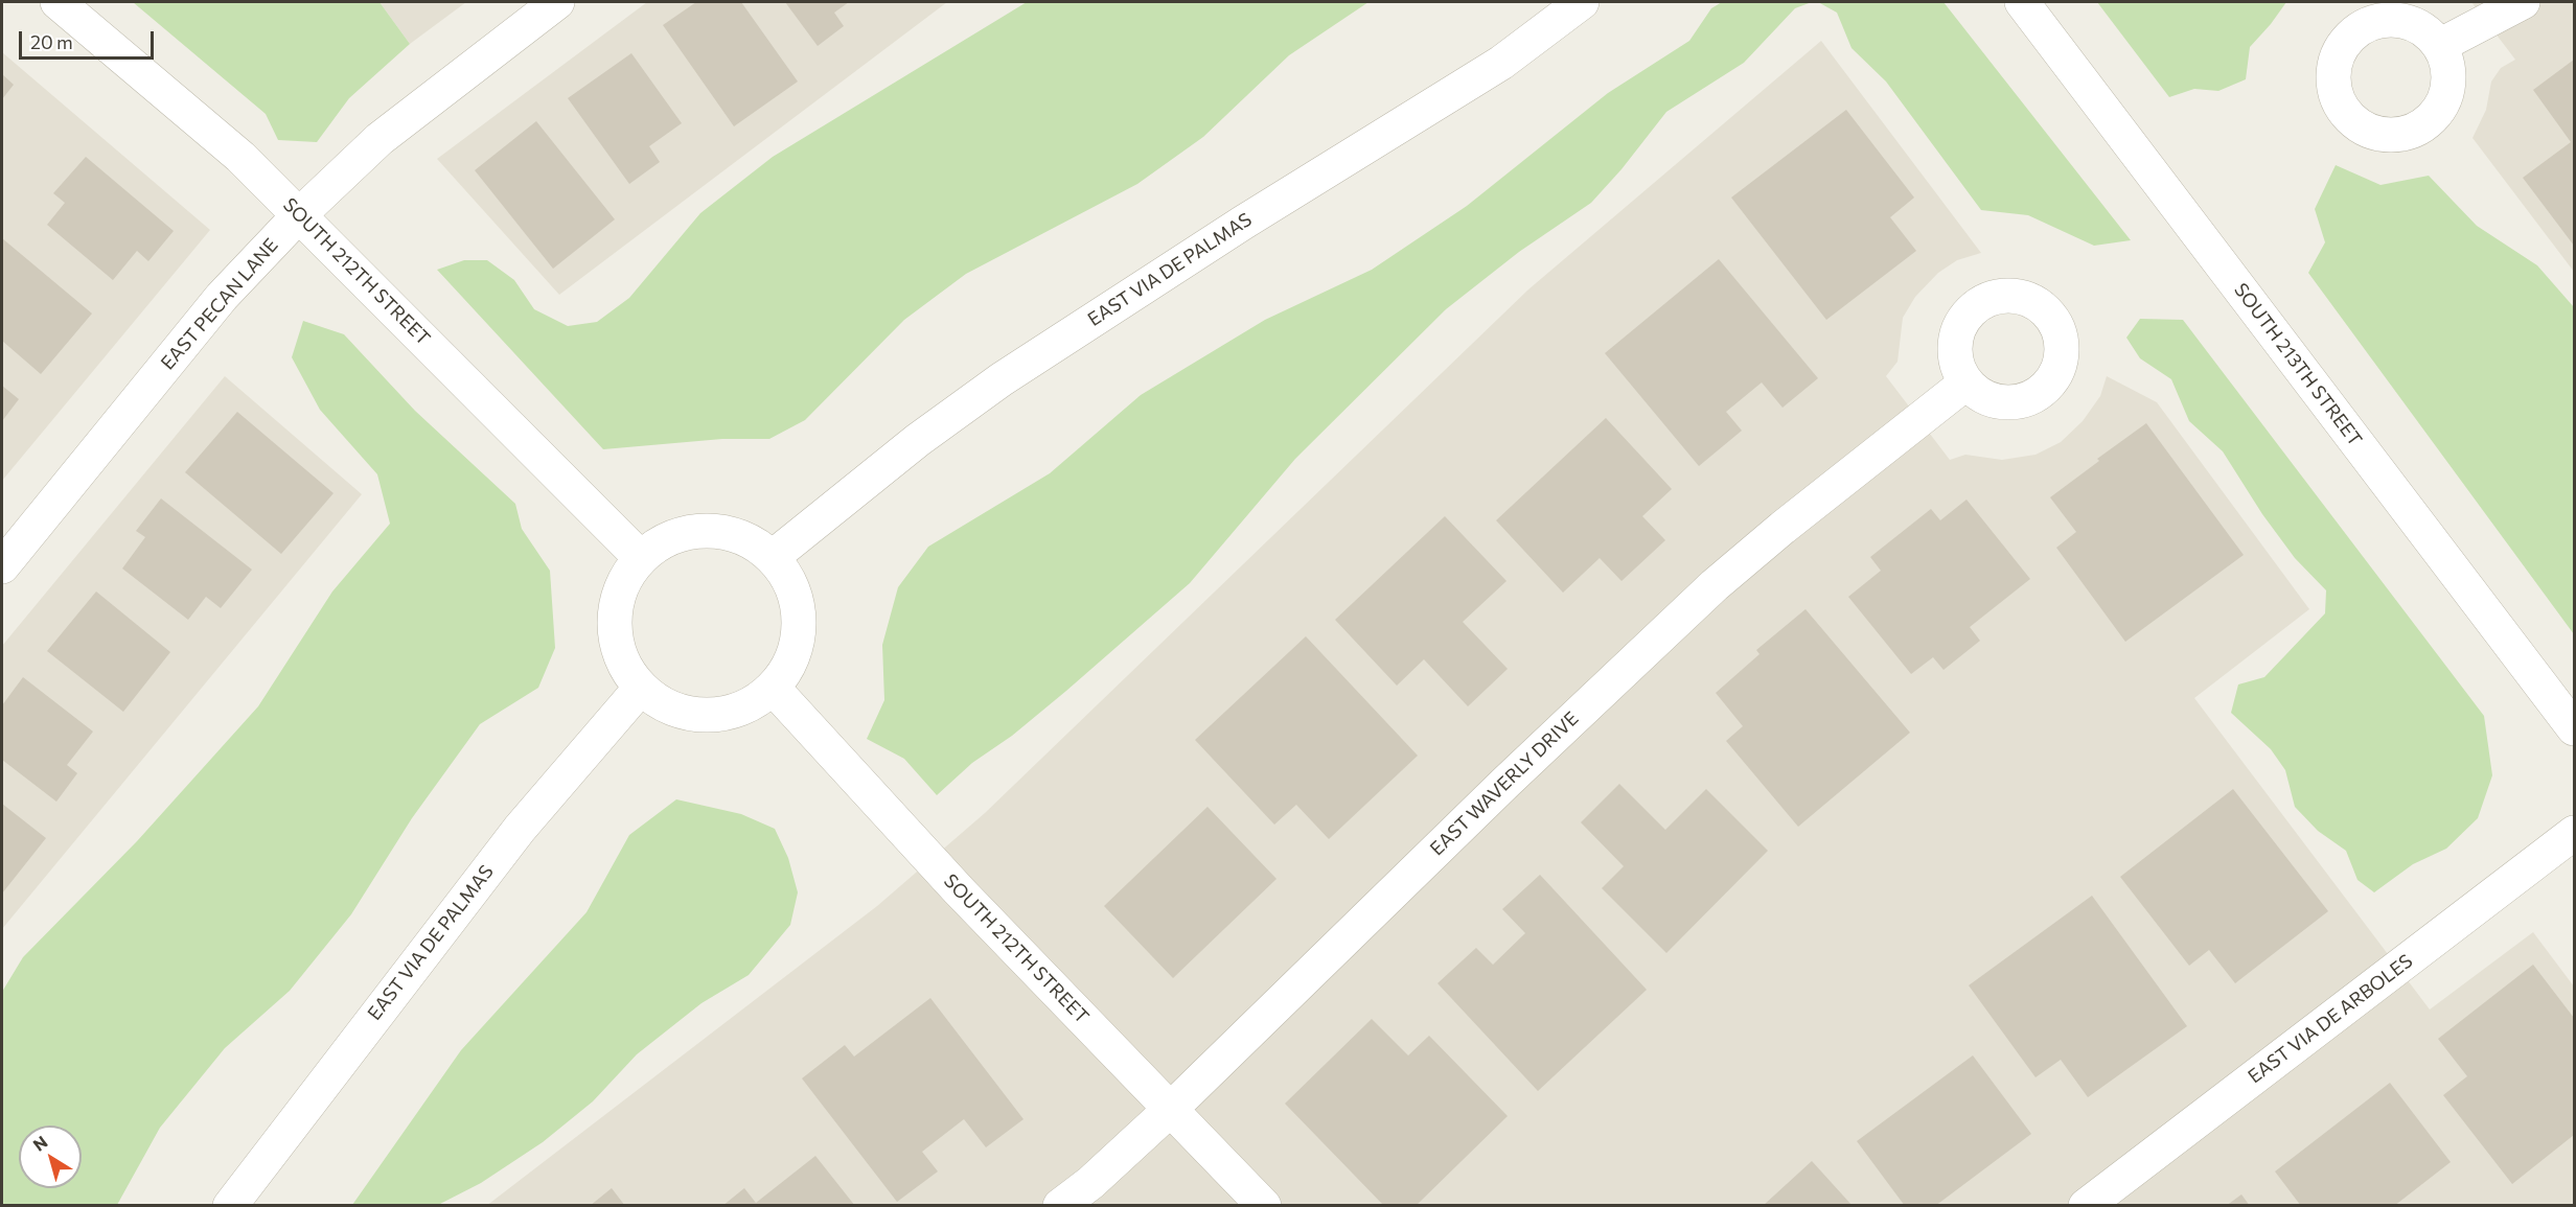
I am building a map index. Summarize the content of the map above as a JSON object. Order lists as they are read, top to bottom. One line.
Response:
{"streets":{"street":["EAST VIA DE PALMAS","SOUTH 212TH STREET","EAST PECAN LANE","SOUTH 213TH STREET","EAST WAVERLY DRIVE","EAST VIA DE ARBOLES"]},"crossings":[["EAST VIA DE PALMAS","SOUTH 212TH STREET"],["SOUTH 212TH STREET","EAST PECAN LANE"],["SOUTH 212TH STREET","EAST WAVERLY DRIVE"]],"scale_bar":"20 m","north":"top left"}
